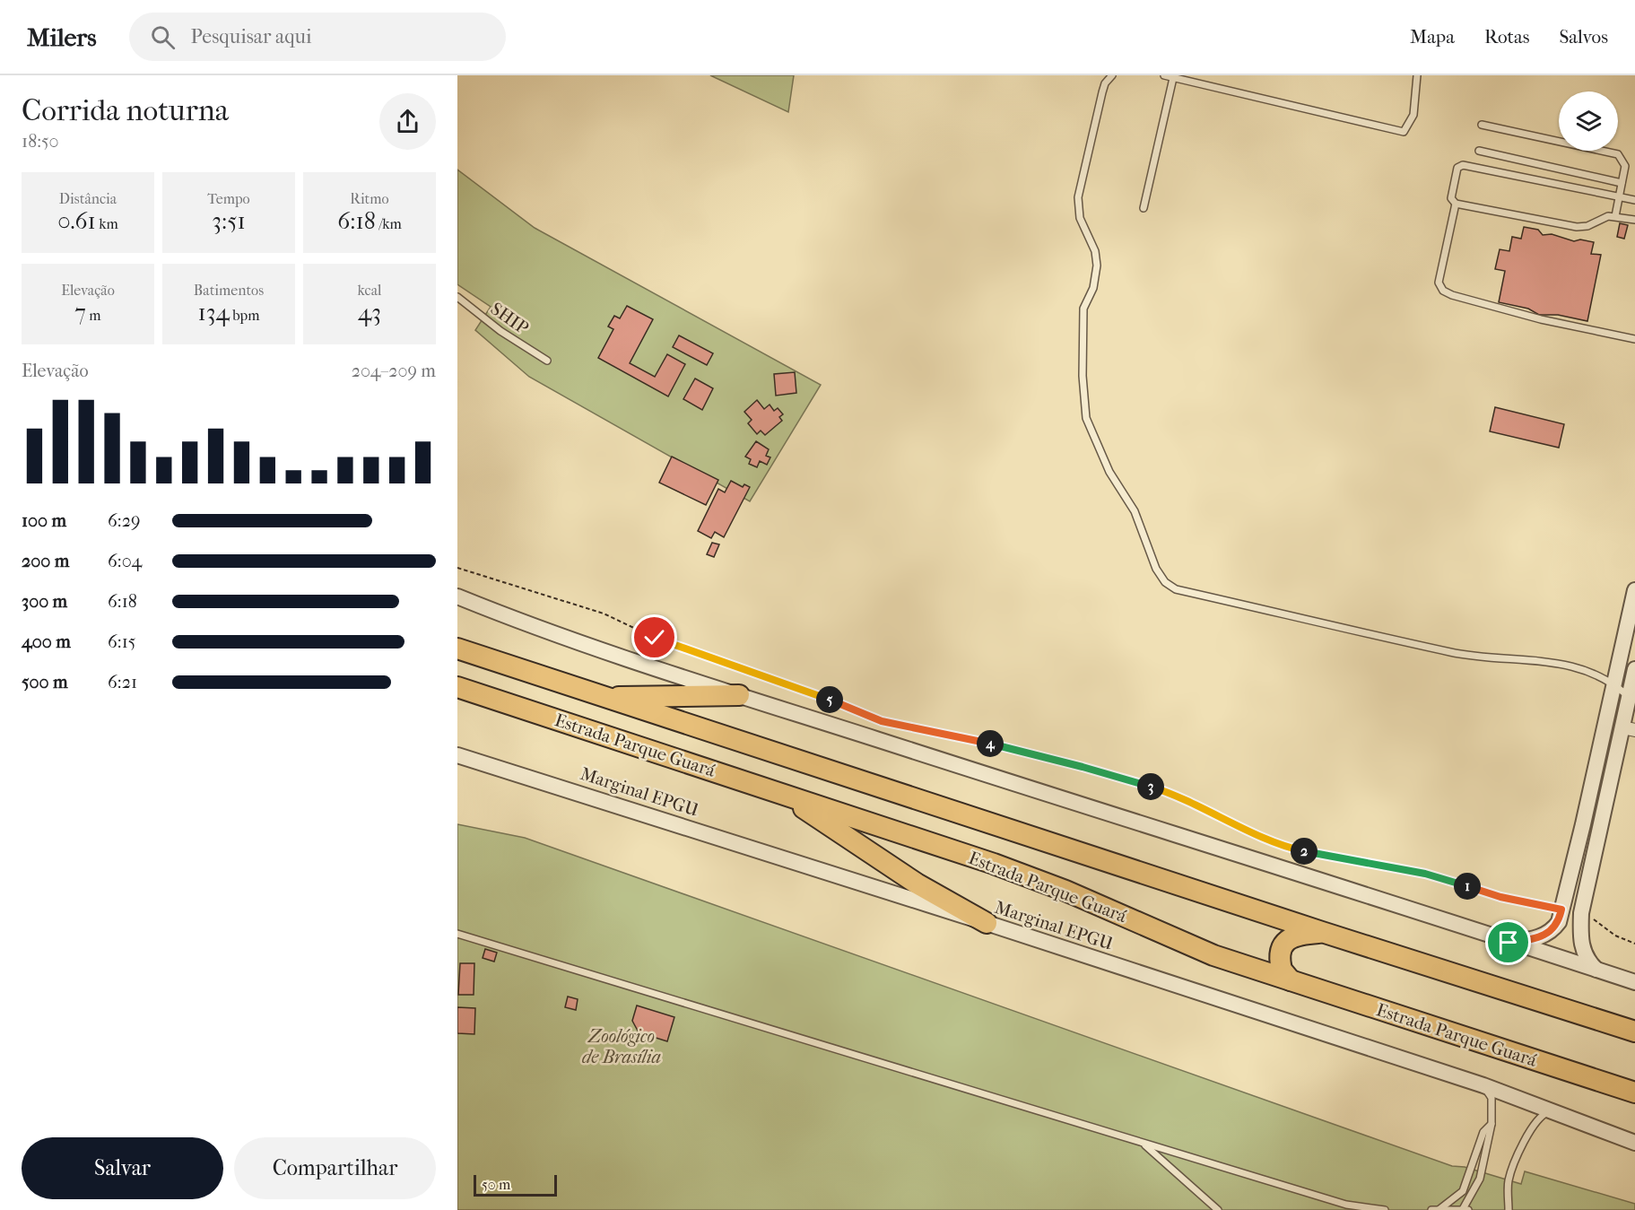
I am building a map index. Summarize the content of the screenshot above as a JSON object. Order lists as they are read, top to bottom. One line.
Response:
{"streets":{"highway":["Estrada Parque Guará"],"street":["Marginal EPGU"],"lane":["SHIP"]},"parks":["Zoológico de Brasília"],"scale_bar":"50 m","page":{"header":"Milers","search":"Pesquisar aqui","nav":["Mapa","Rotas","Salvos"],"heading":["Corrida noturna","18:50"],"stats":[["Distância","0.61 km"],["Tempo","3:51"],["Ritmo","6:18 /km"],["Elevação","7 m"],["Batimentos","134 bpm"],["kcal","43"]],"chart":["Elevação","204–209 m"],"list":[{"name":"100 m","note":"6:29"},{"name":"200 m","note":"6:04"},{"name":"300 m","note":"6:18"},{"name":"400 m","note":"6:15"},{"name":"500 m","note":"6:21"}],"pins":["5","4","3","2","1"],"buttons":["Salvar","Compartilhar"],"scale":"50 m"}}
